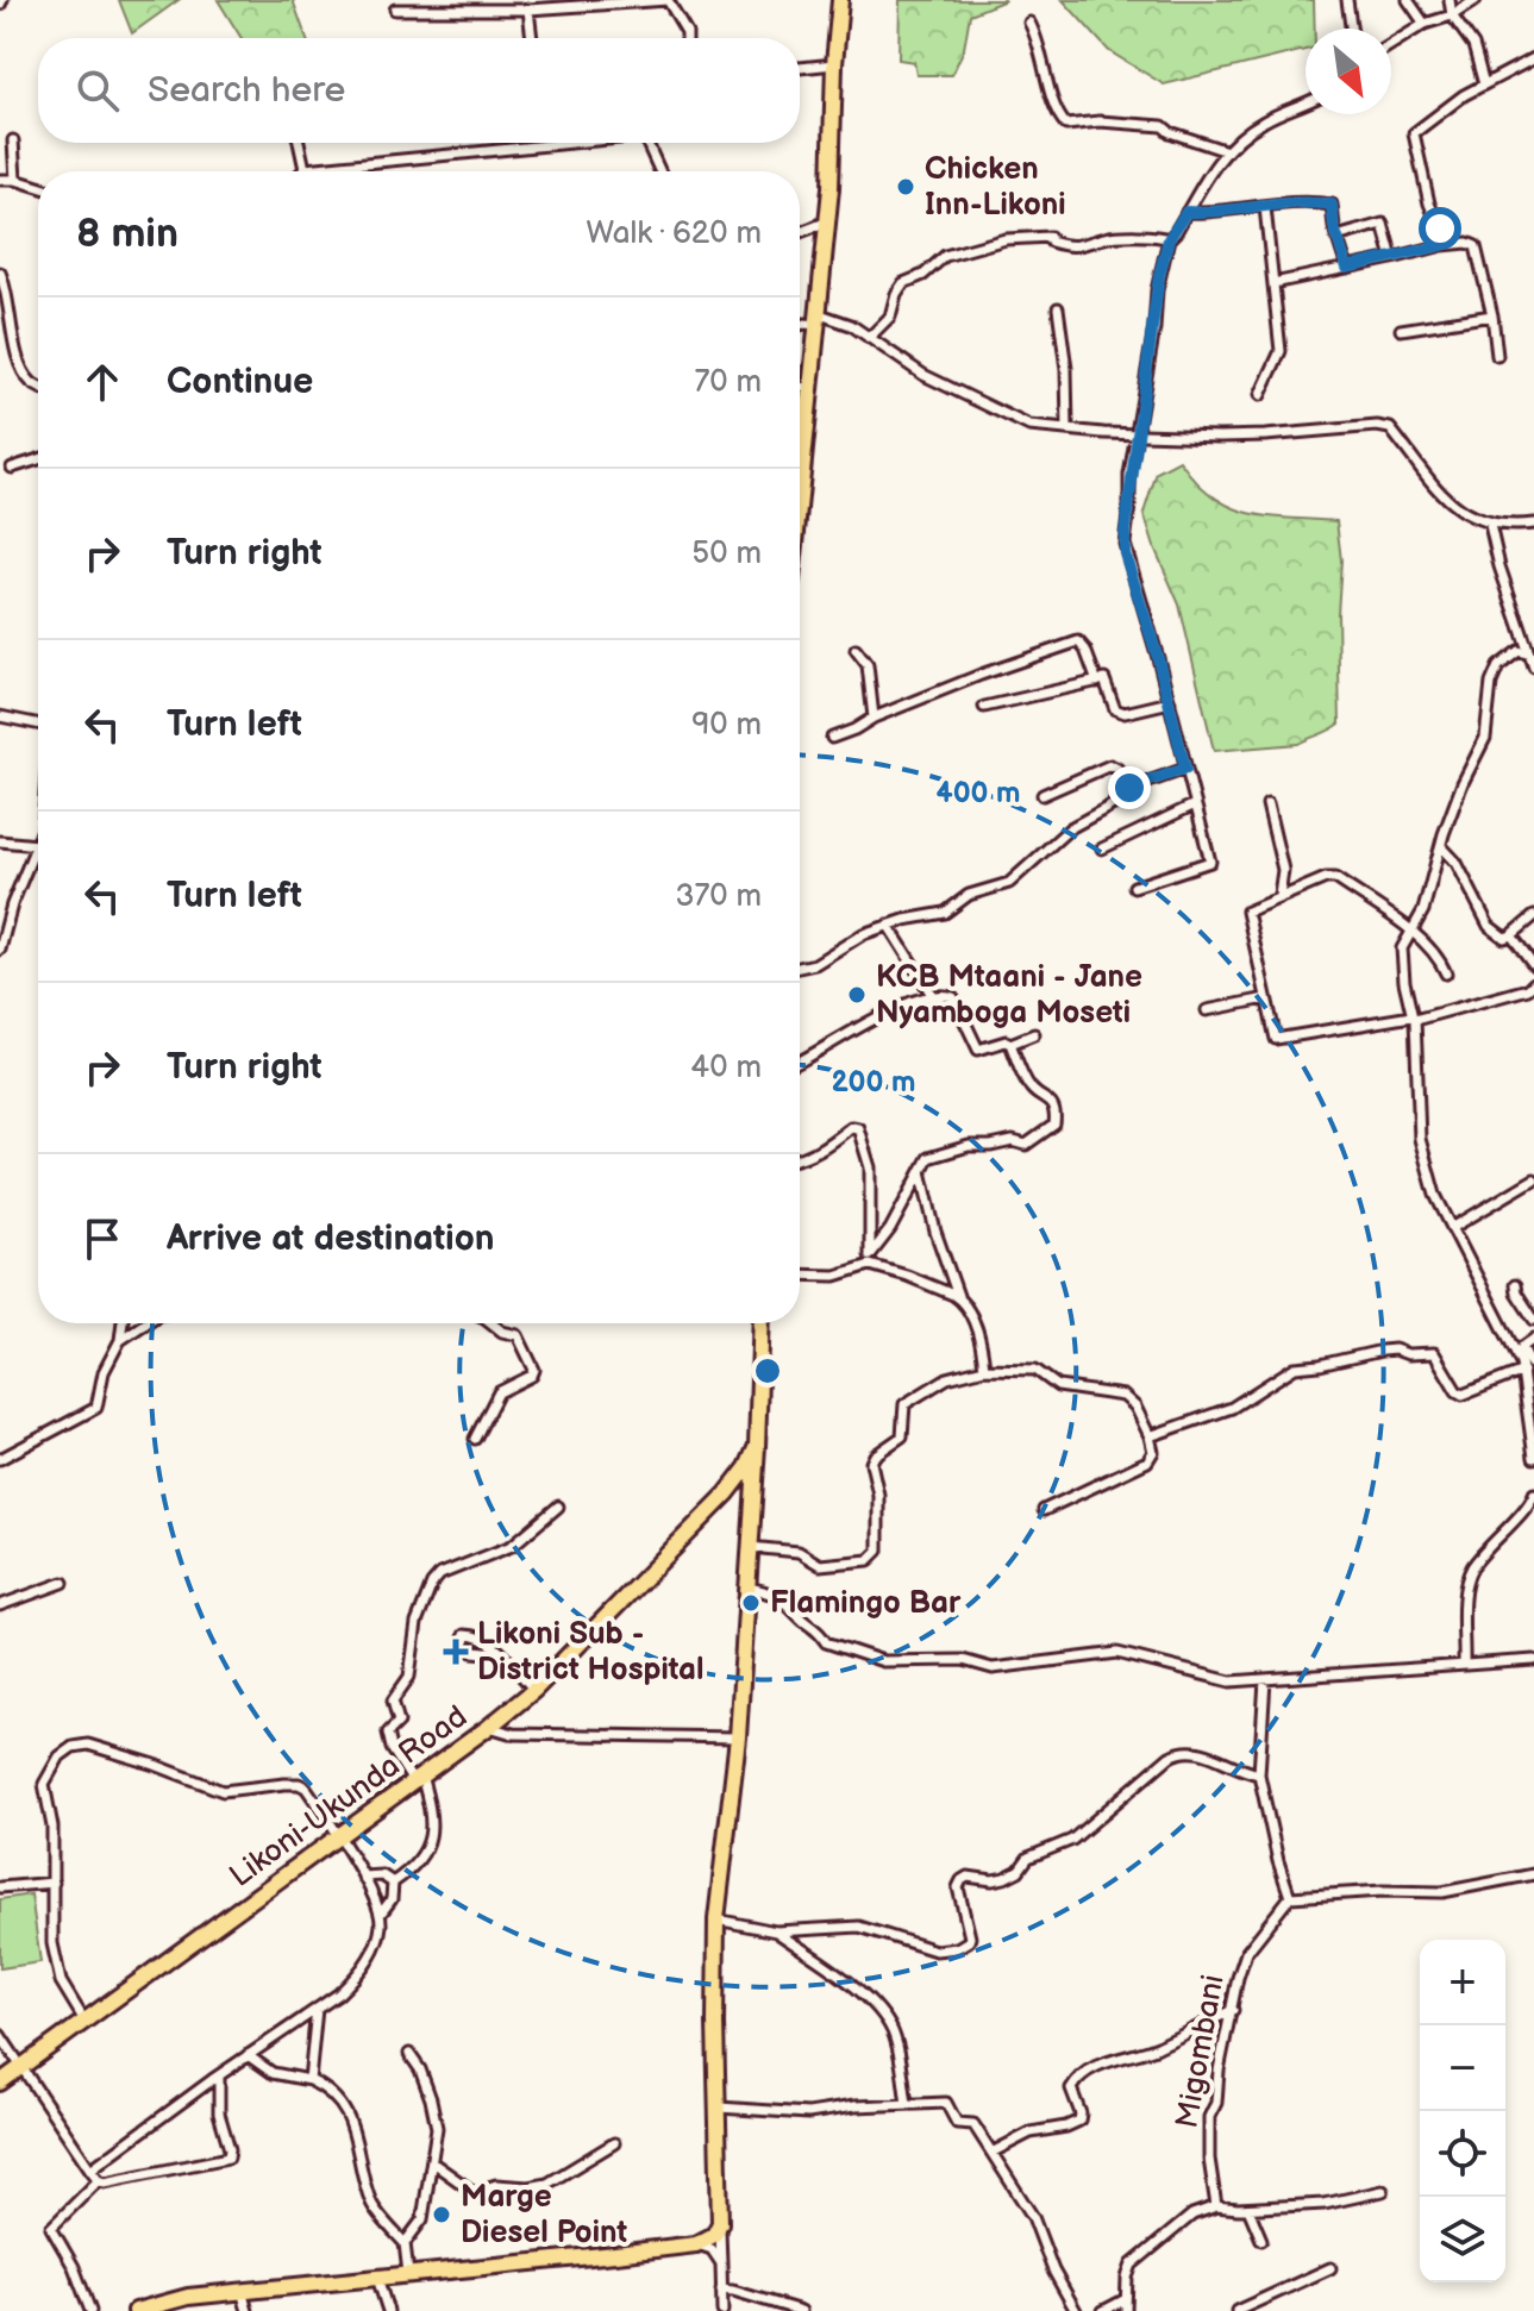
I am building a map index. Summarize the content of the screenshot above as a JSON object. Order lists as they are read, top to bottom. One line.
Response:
{"streets":{"highway":["Likoni-Ukunda Road"],"street":["Migombani"]},"places":{"other":["Chicken Inn-Likoni","KCB Mtaani - Jane Nyamboga Moseti","Flamingo Bar","Marge Diesel Point"],"health":["Likoni Sub - District Hospital"]},"north":"bottom right","page":{"search":"Search here","heading":["8 min","Walk · 620 m"],"list":[["Continue","70 m"],["Turn right","50 m"],["Turn left","90 m"],["Turn left","370 m"],["Turn right","40 m"],"Arrive at destination"],"map_buttons":["+","−"]},"rings":["400 m","200 m"]}
